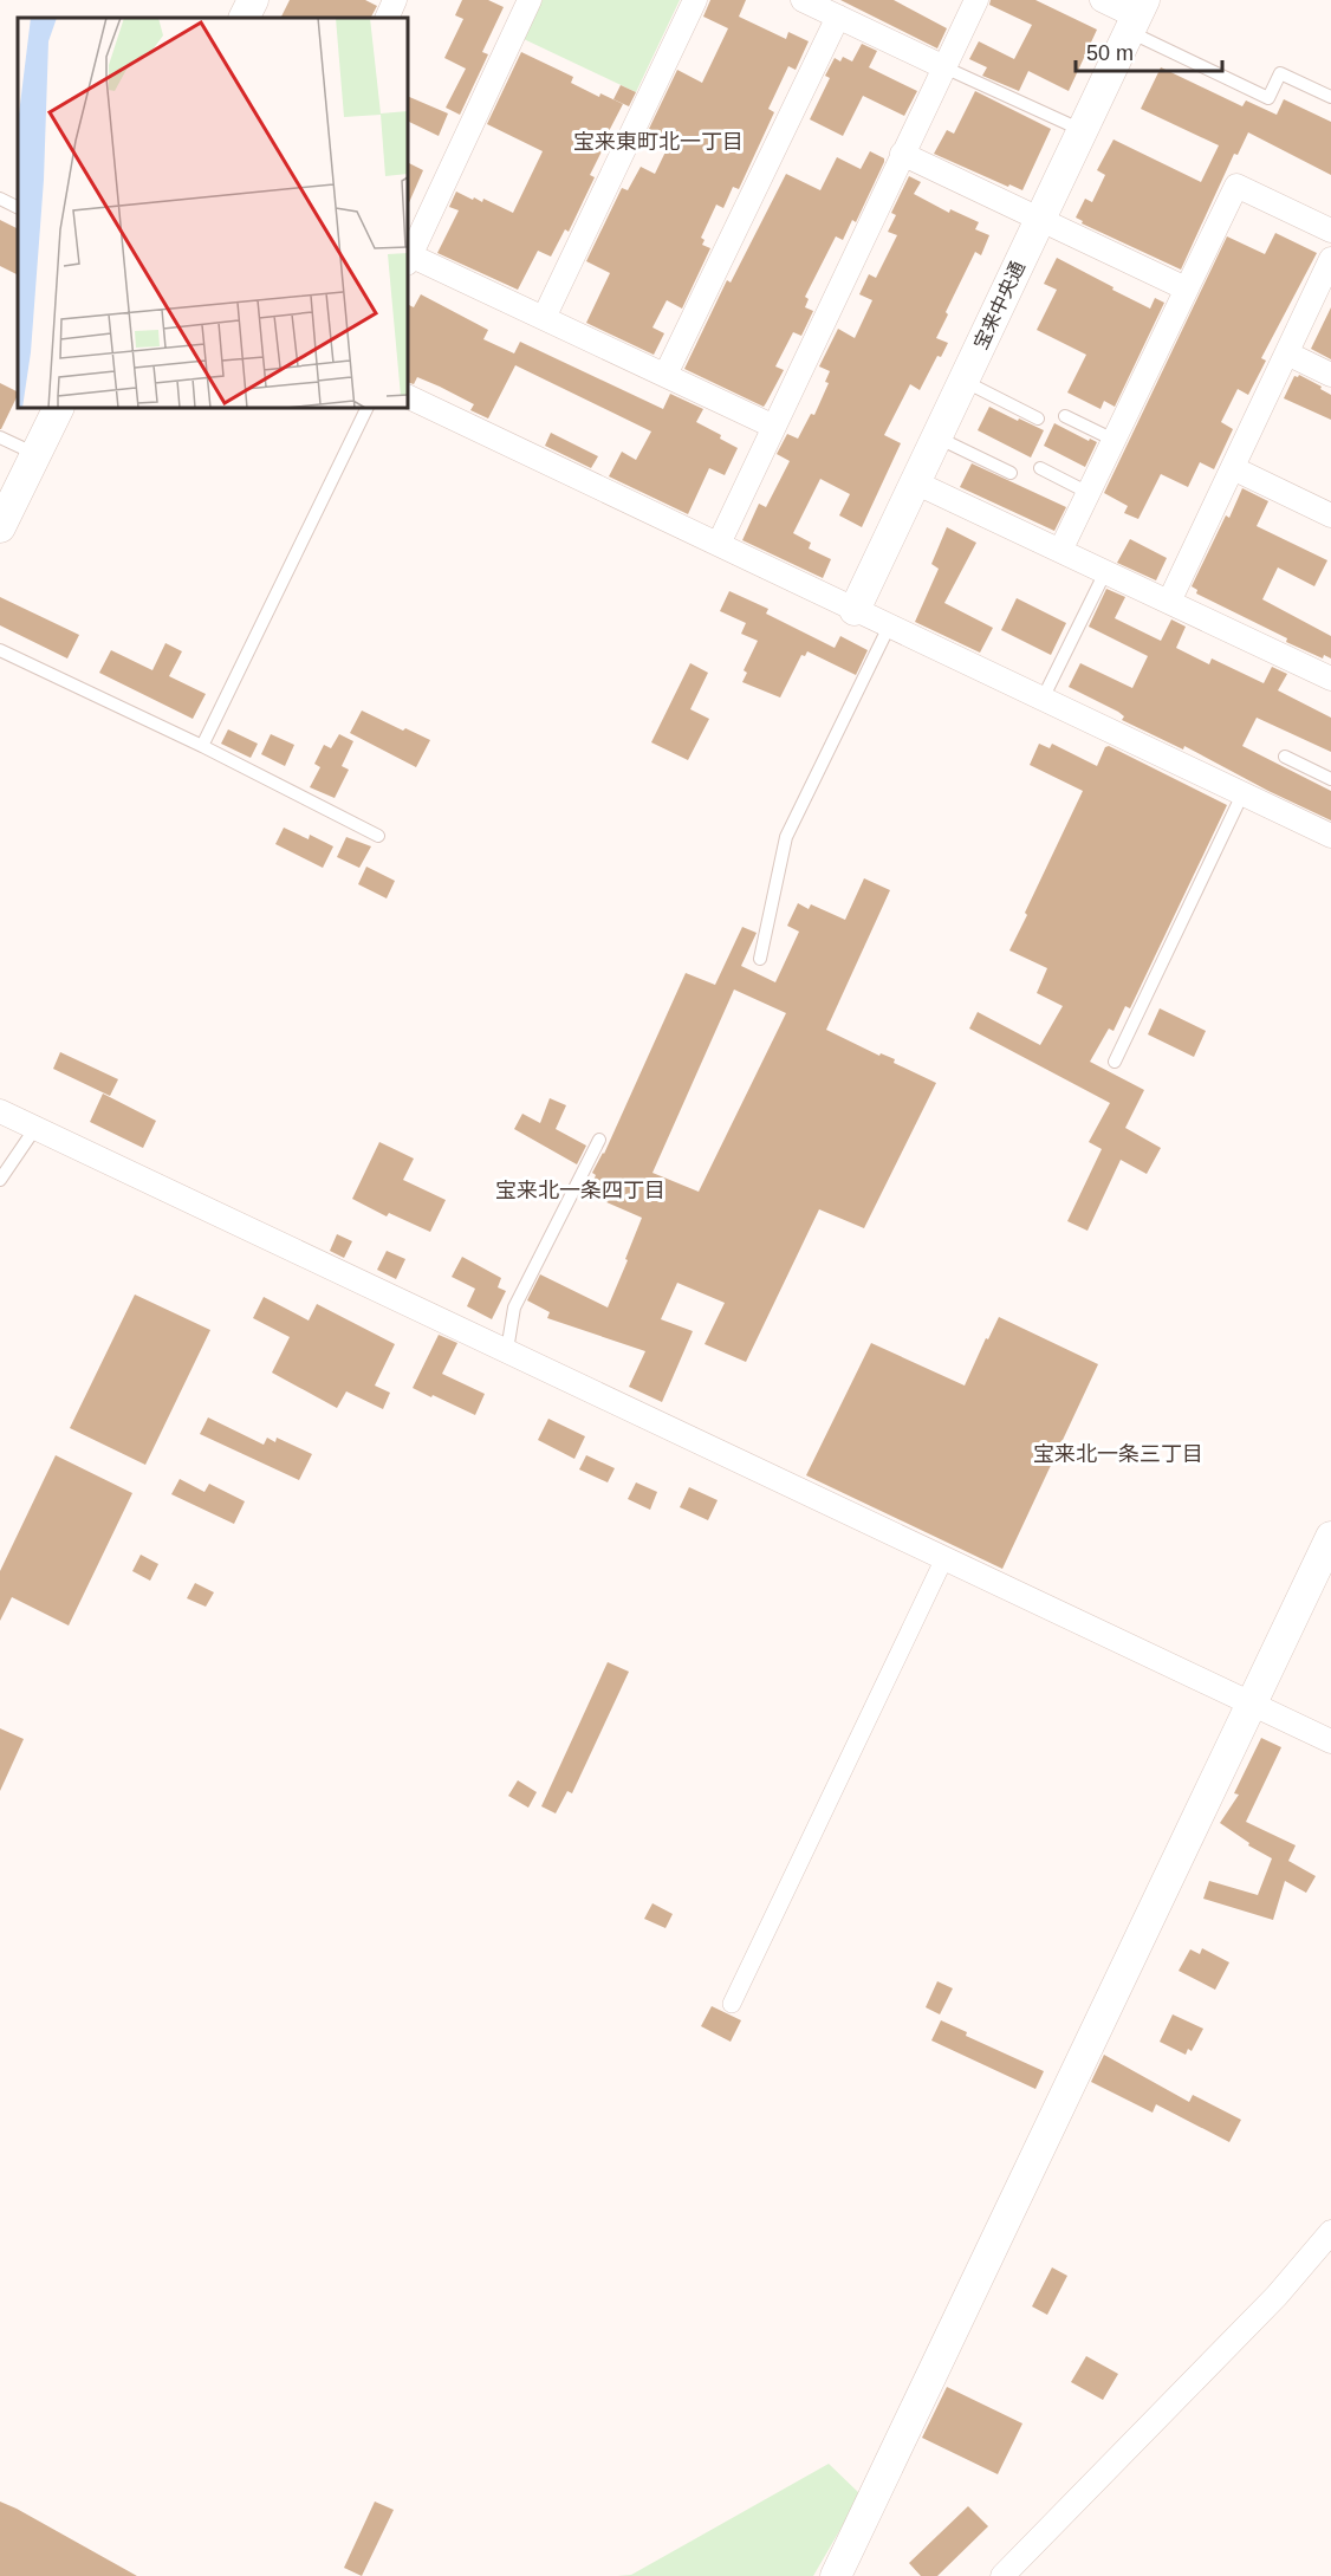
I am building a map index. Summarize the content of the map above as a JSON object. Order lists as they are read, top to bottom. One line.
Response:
{"streets":{"street":["宝来中央通"]},"districts":["宝来東町北一丁目","宝来北一条四丁目","宝来北一条三丁目"],"scale_bar":"50 m"}
